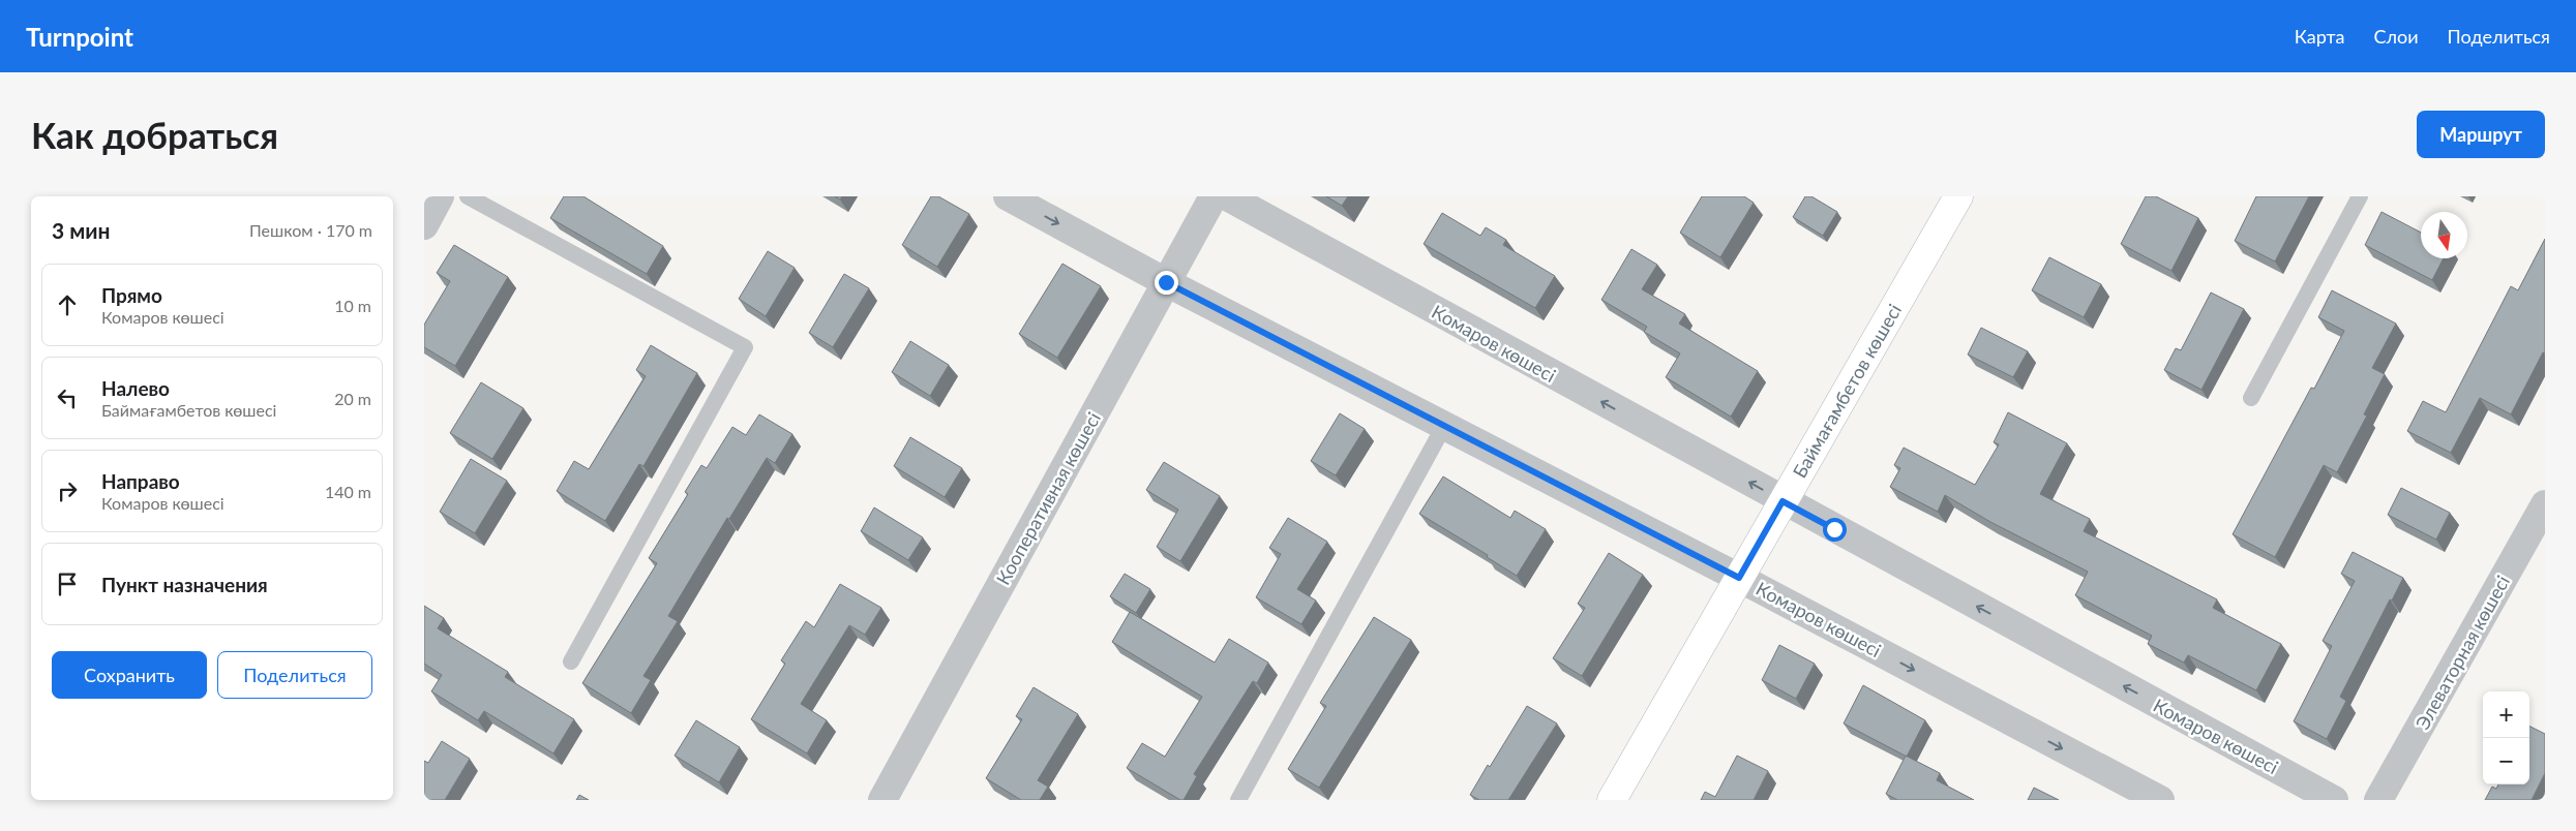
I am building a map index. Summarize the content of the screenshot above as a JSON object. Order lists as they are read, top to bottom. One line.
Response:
{"streets":{"main road":["Баймағамбетов көшесі"],"street":["Комаров көшесі","Кооперативная көшесі","Элеваторная көшесі"]},"crossings":[["Комаров көшесі","Баймағамбетов көшесі"],["Комаров көшесі","Кооперативная көшесі"]],"north":"bottom","page":{"header":"Turnpoint","nav":["Карта","Слои","Поделиться"],"buttons":["Маршрут",["Сохранить","Поделиться"]],"title":"Как добраться","heading":["3 мин","Пешком · 170 m"],"list":[["Прямо","Комаров көшесі","10 m"],["Налево","Баймағамбетов көшесі","20 m"],["Направо","Комаров көшесі","140 m"],"Пункт назначения"],"map_buttons":["+","−"]}}
